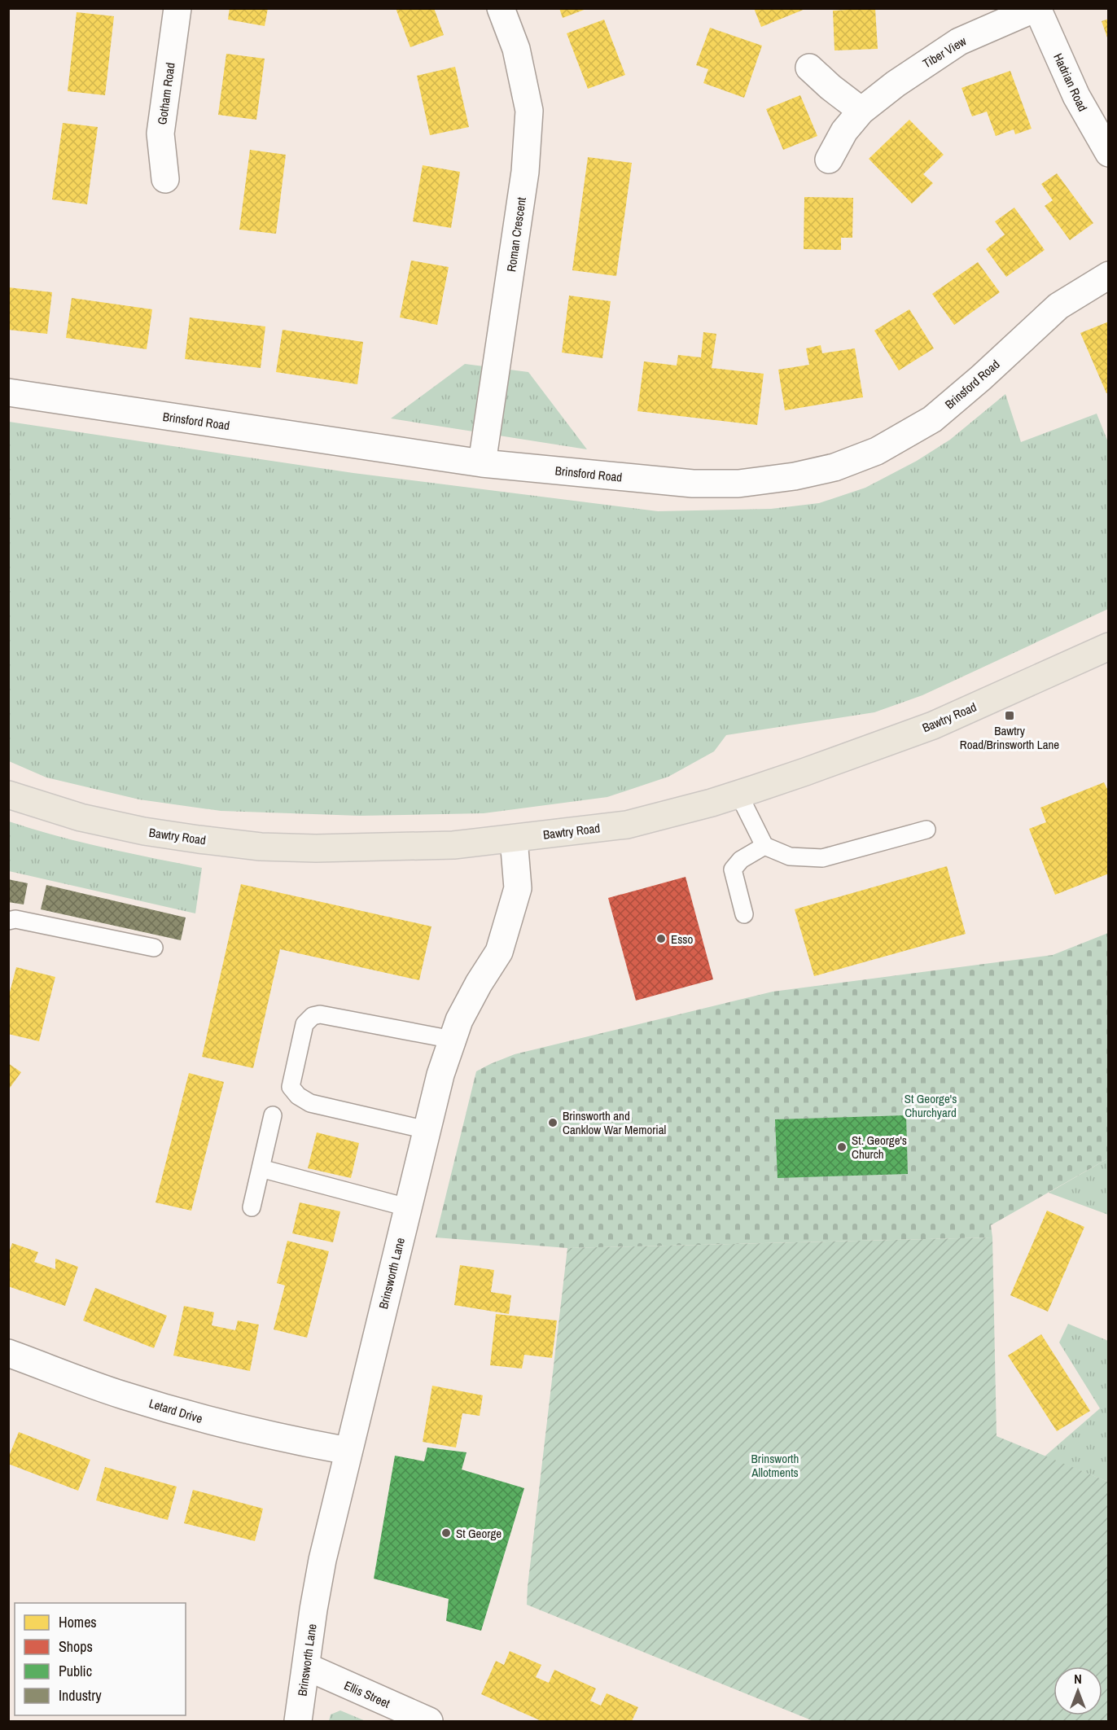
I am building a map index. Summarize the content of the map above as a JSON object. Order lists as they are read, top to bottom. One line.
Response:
{"streets":{"main road":["Bawtry Road"],"street":["Tiber View","Hadrian Road","Gotham Road","Roman Crescent","Brinsford Road","Brinsworth Lane","Letard Drive","Ellis Street"]},"crossings":[["Tiber View","Hadrian Road"],["Roman Crescent","Brinsford Road"],["Bawtry Road","Brinsworth Lane"],["Brinsworth Lane","Letard Drive"],["Brinsworth Lane","Ellis Street"]],"parks":["St George's Churchyard","Brinsworth Allotments"],"places":{"transit":["Bawtry Road/Brinsworth Lane"],"other":["Esso","Brinsworth and Canklow War Memorial","St. George's Church","St George"]},"legend":["Homes","Shops","Public","Industry"],"north":"top"}
